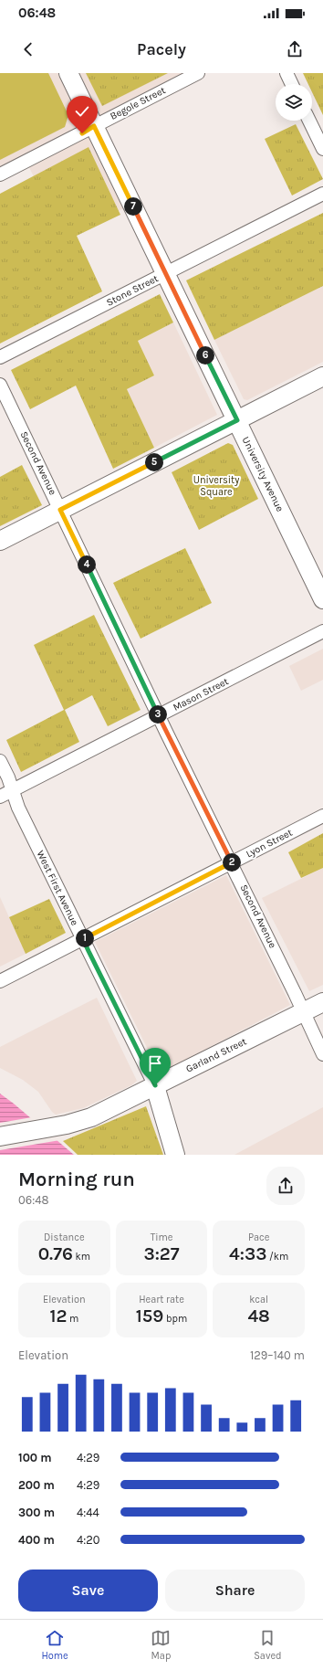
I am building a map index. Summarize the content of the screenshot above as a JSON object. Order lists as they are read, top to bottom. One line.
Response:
{"streets":{"street":["Begole Street","Stone Street","Second Avenue","University Avenue","Mason Street","Lyon Street","West First Avenue","Garland Street"]},"crossings":[["Begole Street","University Avenue"],["Stone Street","University Avenue"],["Second Avenue","Mason Street"],["Second Avenue","Lyon Street"],["Second Avenue","Garland Street"],["Mason Street","West First Avenue"],["Lyon Street","West First Avenue"],["West First Avenue","Garland Street"]],"parks":["University Square"],"page":{"status":"06:48","header":"Pacely","pins":["7","6","5","4","3","2","1"],"heading":["Morning run","06:48"],"stats":[["Distance","0.76 km"],["Time","3:27"],["Pace","4:33 /km"],["Elevation","12 m"],["Heart rate","159 bpm"],["kcal","48"]],"chart":["Elevation","129–140 m"],"list":[{"name":"100 m","note":"4:29"},{"name":"200 m","note":"4:29"},{"name":"300 m","note":"4:44"},{"name":"400 m","note":"4:20"}],"buttons":["Save","Share"],"tabs":["Home","Map","Saved"]}}
